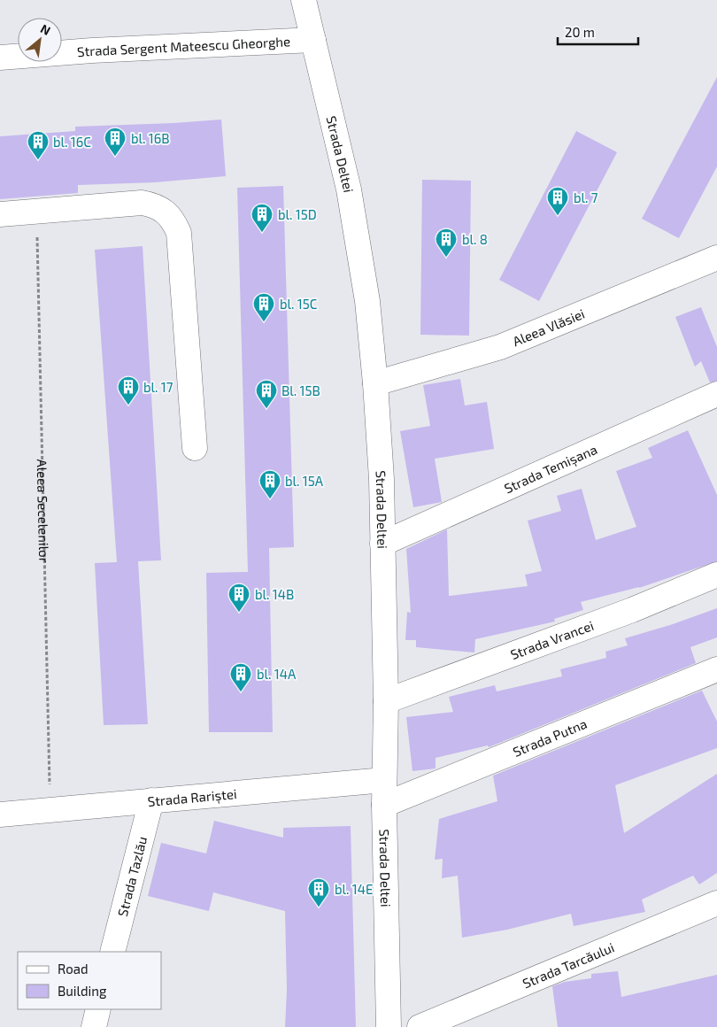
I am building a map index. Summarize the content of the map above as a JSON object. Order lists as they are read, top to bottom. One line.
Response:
{"streets":{"street":["Strada Sergent Mateescu Gheorghe","Strada Deltei","Aleea Vlăsiei","Strada Temișana","Strada Vrancei","Strada Putna","Strada Rariștei","Strada Tazlău","Strada Tarcăului"],"path":["Aleea Secelenilor"]},"crossings":[["Strada Sergent Mateescu Gheorghe","Strada Deltei"],["Strada Deltei","Aleea Vlăsiei"],["Strada Deltei","Strada Temișana"],["Strada Deltei","Strada Vrancei"],["Strada Deltei","Strada Putna"],["Strada Deltei","Strada Rariștei"],["Aleea Secelenilor","Strada Rariștei"],["Strada Rariștei","Strada Tazlău"]],"places":{"building":["bl. 16B","bl. 16C","bl. 7","bl. 15D","bl. 8","bl. 15C","bl. 17","Bl. 15B","bl. 15A","bl. 14B","bl. 14A","bl. 14E"]},"legend":["Road","Building"],"scale_bar":"20 m","north":"top right"}
